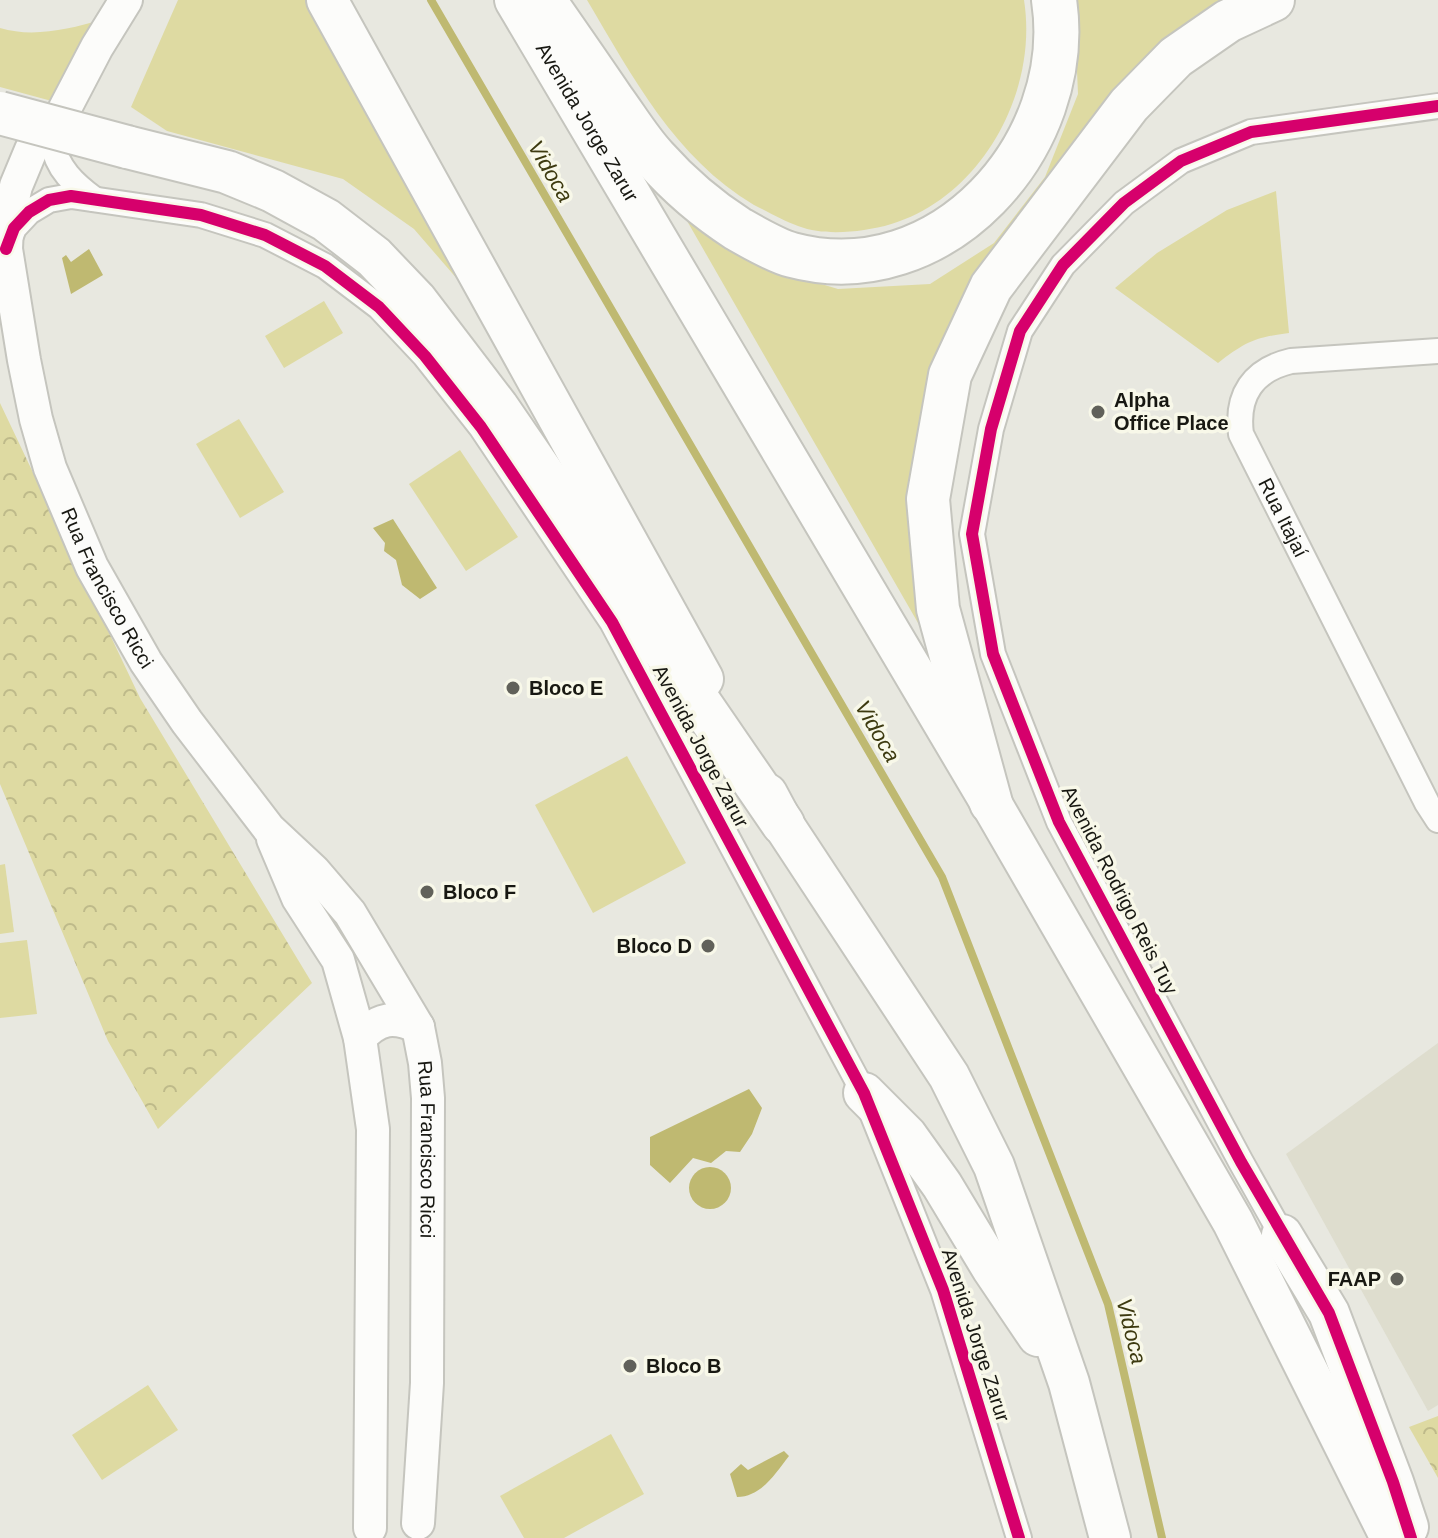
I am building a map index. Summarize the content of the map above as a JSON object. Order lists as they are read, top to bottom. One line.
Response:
{"streets":{"main road":["Avenida Jorge Zarur"],"street":["Rua Itajaí","Rua Francisco Ricci","Avenida Rodrigo Reis Tuy"]},"crossings":[["Avenida Jorge Zarur","Rua Francisco Ricci"]],"water":["Vidoca"],"places":["Alpha Office Place","Bloco E","Bloco F","Bloco D","FAAP","Bloco B"]}
